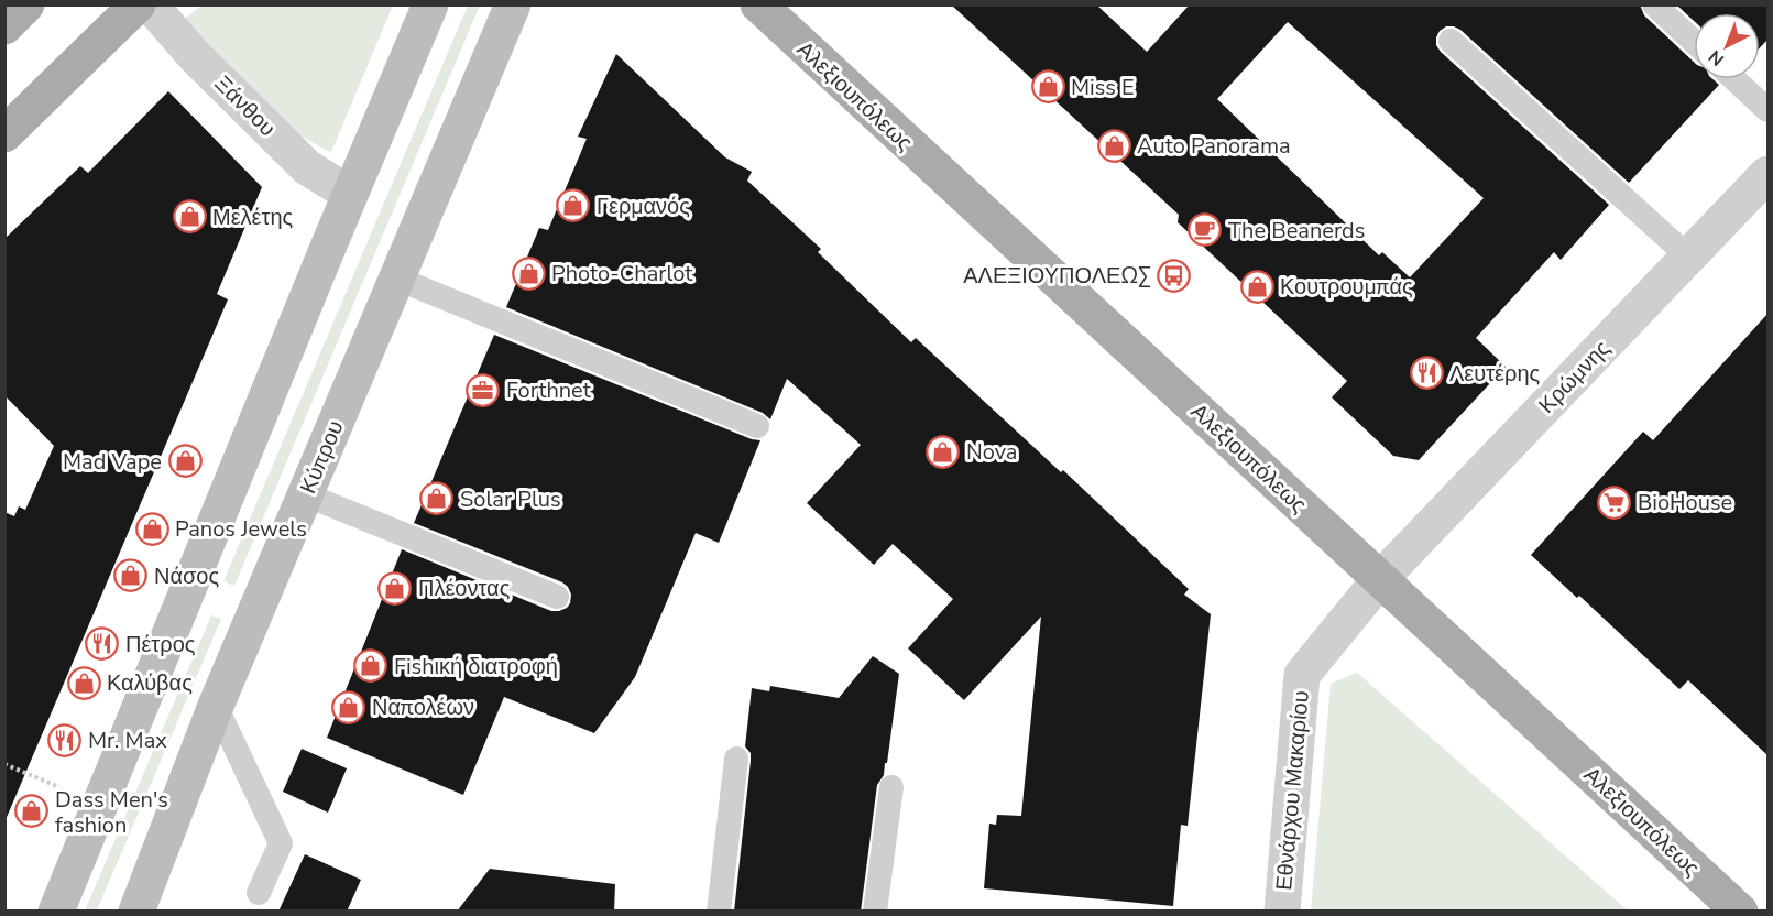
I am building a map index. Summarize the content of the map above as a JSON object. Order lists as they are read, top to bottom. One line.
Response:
{"streets":{"main road":["Αλεξιουπόλεως","Κύπρου"],"street":["Ξάνθου","Κρώμνης","Εθνάρχου Μακαρίου"]},"crossings":[["Αλεξιουπόλεως","Κρώμνης"],["Αλεξιουπόλεως","Εθνάρχου Μακαρίου"],["Κρώμνης","Εθνάρχου Μακαρίου"]],"places":{"shop":["Miss E","Auto Panorama","Γερμανός","Μελέτης","Photo-Charlot","Κουτρουμπάς","Nova","Mad Vape","Solar Plus","Panos Jewels","Νάσος","Πλέοντας","Fishική διατροφή","Καλύβας","Ναπολέων","Dass Men's fashion"],"cafe":["The Beanerds"],"bus stop":["ΑΛΕΞΙΟΥΠΟΛΕΩΣ"],"restaurant":["Λευτέρης","Πέτρος","Mr. Max"],"office":["Forthnet"],"supermarket":["ΒioΗouse"]},"north":"bottom left"}
